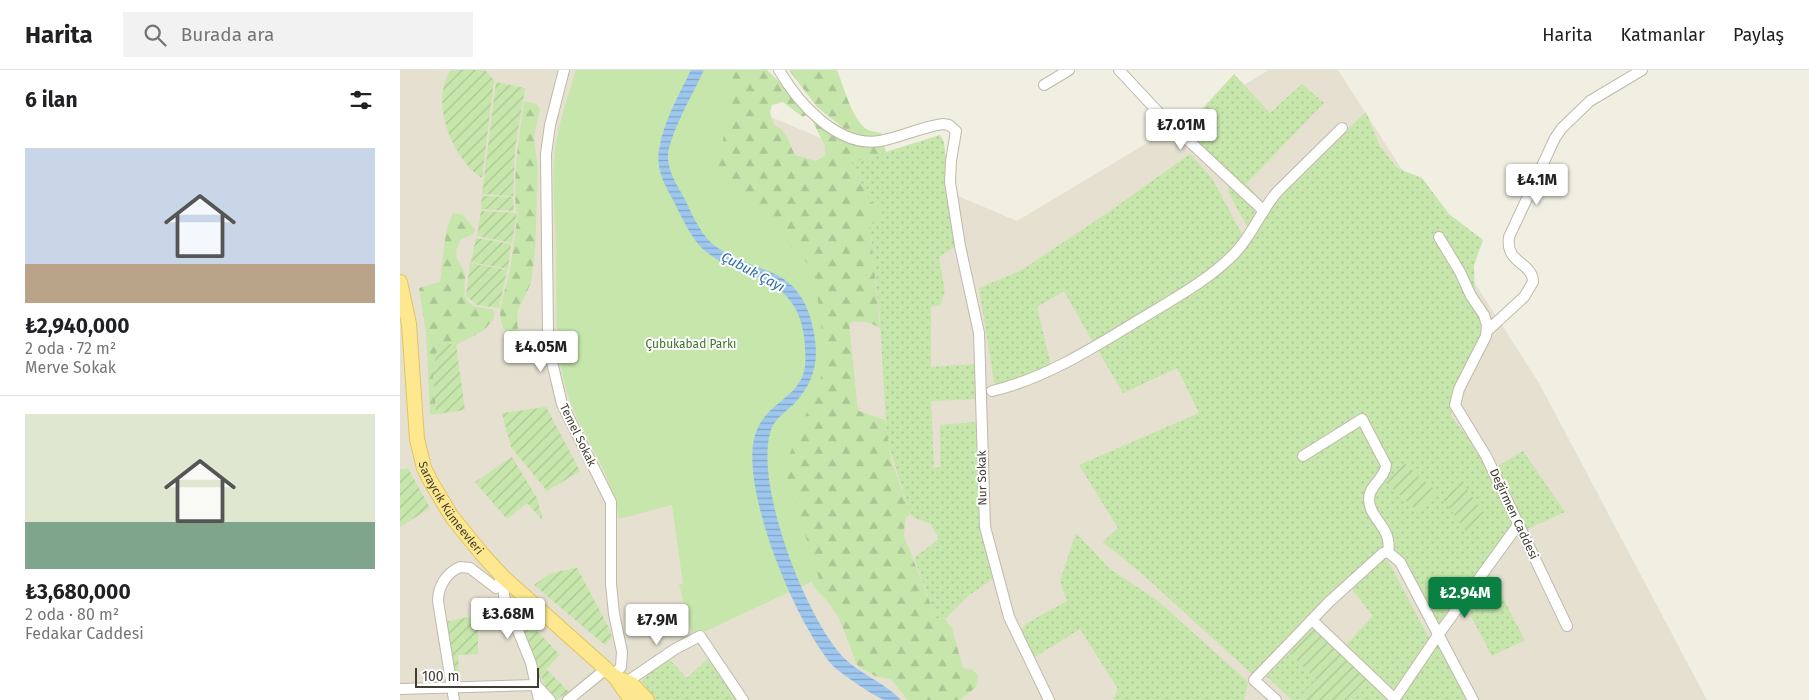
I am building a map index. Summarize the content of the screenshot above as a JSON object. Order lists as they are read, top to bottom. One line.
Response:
{"streets":{"main road":["Saraycık Kümeevleri"],"street":["Temel Sokak","Nur Sokak","Değirmen Caddesi"]},"crossings":[["Temel Sokak","Saraycık Kümeevleri"]],"water":["Çubuk Çayı"],"parks":["Çubukabad Parkı"],"scale_bar":"100 m","page":{"header":"Harita","search":"Burada ara","nav":["Harita","Katmanlar","Paylaş"],"heading":"6 ilan","price":["₺7.01M","₺4.1M","₺4.05M","₺2.94M","₺3.68M","₺7.9M"],"list":[{"name":"₺2,940,000","note":"2 oda · 72 m² · Merve Sokak"},{"name":"₺3,680,000","note":"2 oda · 80 m² · Fedakar Caddesi"}],"scale":"100 m"}}
